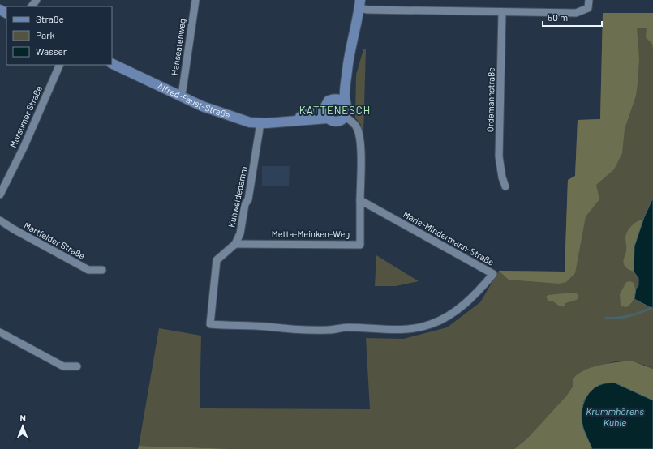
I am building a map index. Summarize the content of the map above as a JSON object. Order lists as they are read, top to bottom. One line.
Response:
{"streets":{"street":["Hanseatenweg","Ordemannstraße","Alfred-Faust-Straße","Morsumer Straße","Kuhweidedamm","Metta-Meinken-Weg","Marie-Mindermann-Straße","Martfelder Straße"]},"crossings":[["Hanseatenweg","Alfred-Faust-Straße"],["Alfred-Faust-Straße","Kuhweidedamm"],["Kuhweidedamm","Metta-Meinken-Weg"],["Kuhweidedamm","Marie-Mindermann-Straße"],["Metta-Meinken-Weg","Marie-Mindermann-Straße"]],"districts":["KATTENESCH"],"water":["Krummhörens Kuhle"],"legend":["Straße","Park","Wasser"],"scale_bar":"50 m","north":"top"}
